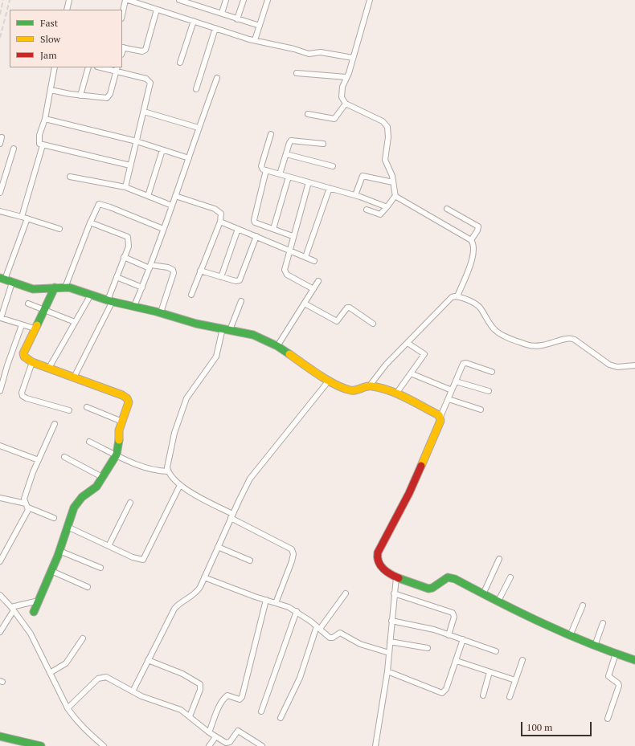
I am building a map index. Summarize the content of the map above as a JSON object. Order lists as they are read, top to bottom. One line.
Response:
{"legend":["Fast","Slow","Jam"],"scale_bar":"100 m"}
